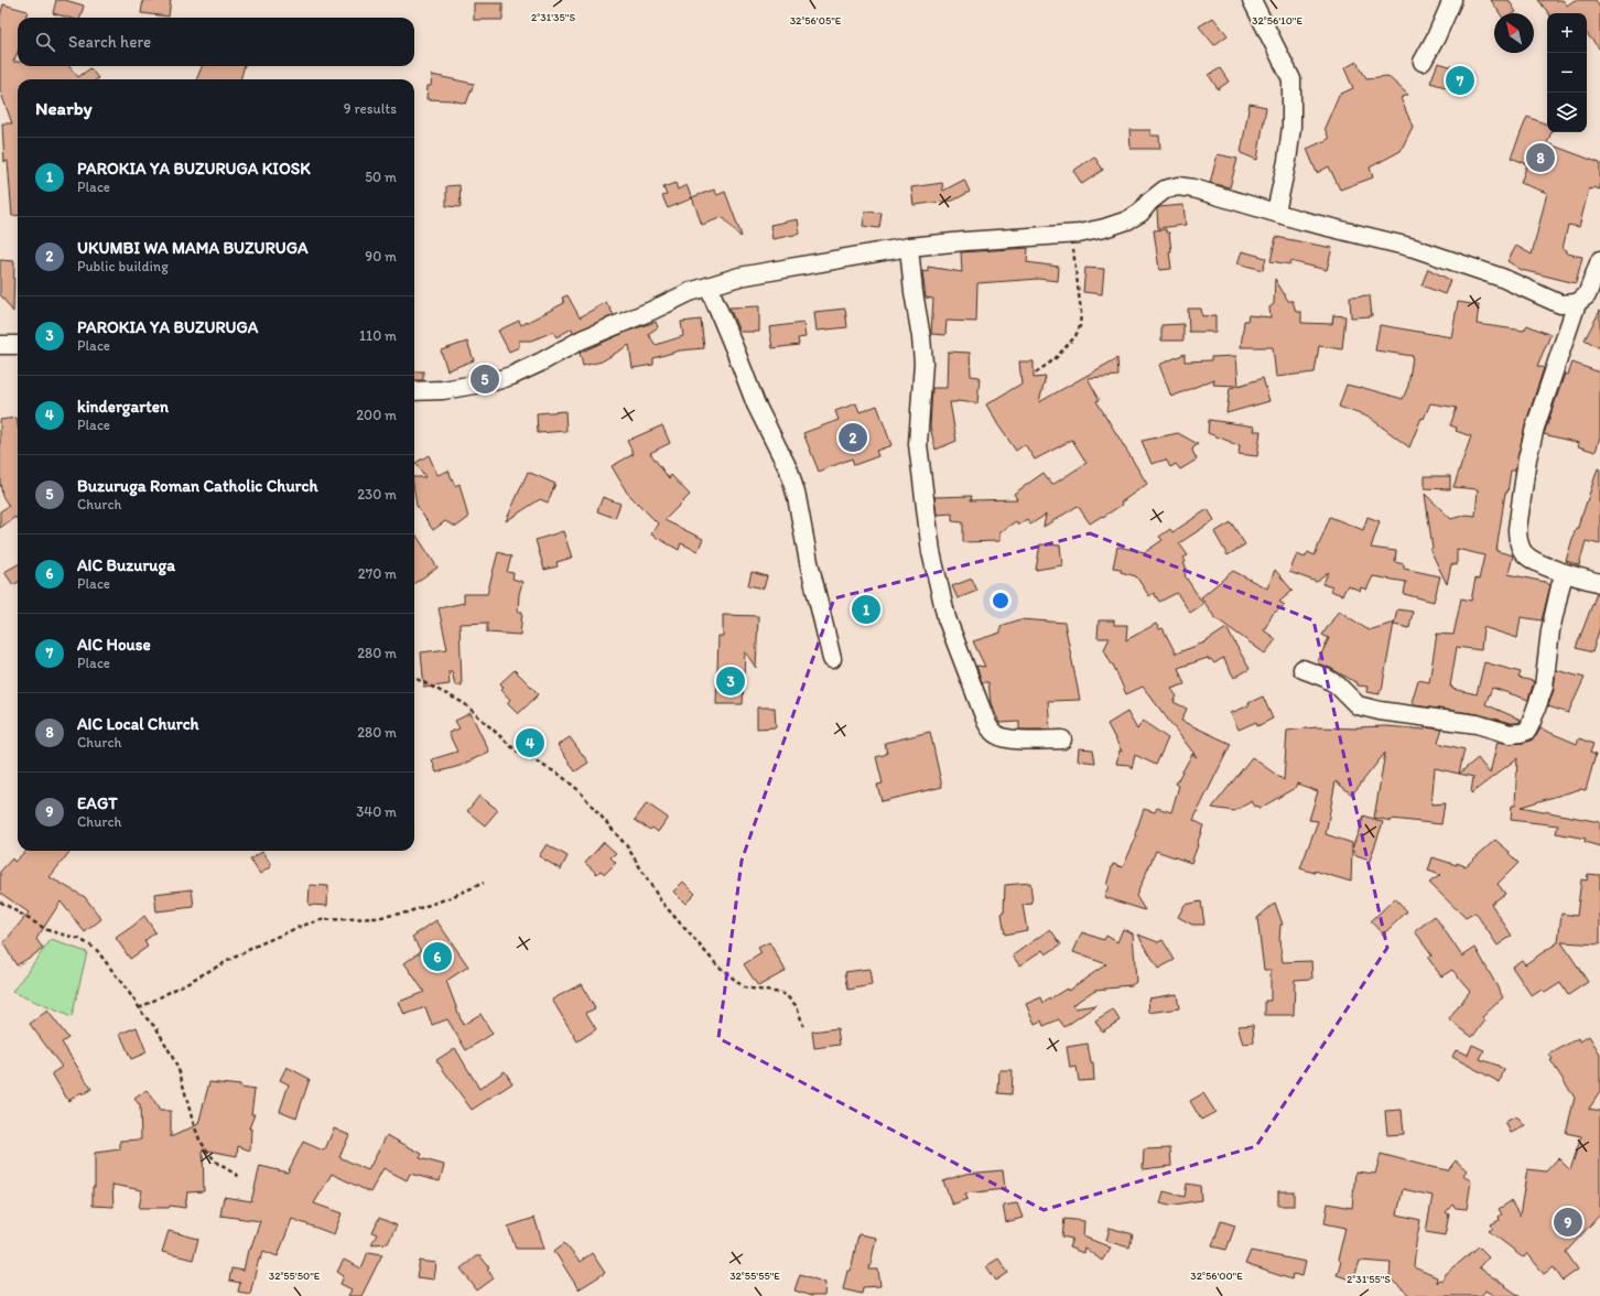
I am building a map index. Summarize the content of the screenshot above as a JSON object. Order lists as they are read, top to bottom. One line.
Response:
{"north":"top left","page":{"map_buttons":["+","−"],"search":"Search here","pins":["7","8","5","2","1","3","4","6","9"],"heading":["Nearby","9 results"],"list":[{"mark":"1","name":"PAROKIA YA BUZURUGA KIOSK","note":"Place","value":"50 m"},{"mark":"2","name":"UKUMBI WA MAMA BUZURUGA","note":"Public building","value":"90 m"},{"mark":"3","name":"PAROKIA YA BUZURUGA","note":"Place","value":"110 m"},{"mark":"4","name":"kindergarten","note":"Place","value":"200 m"},{"mark":"5","name":"Buzuruga Roman Catholic Church","note":"Church","value":"230 m"},{"mark":"6","name":"AIC Buzuruga","note":"Place","value":"270 m"},{"mark":"7","name":"AIC House","note":"Place","value":"280 m"},{"mark":"8","name":"AIC Local Church","note":"Church","value":"280 m"},{"mark":"9","name":"EAGT","note":"Church","value":"340 m"}]},"coordinates":["2°31'35\"S","32°56'05\"E","32°56'10\"E","32°55'50\"E","32°55'55\"E","32°56'00\"E","2°31'55\"S"]}
